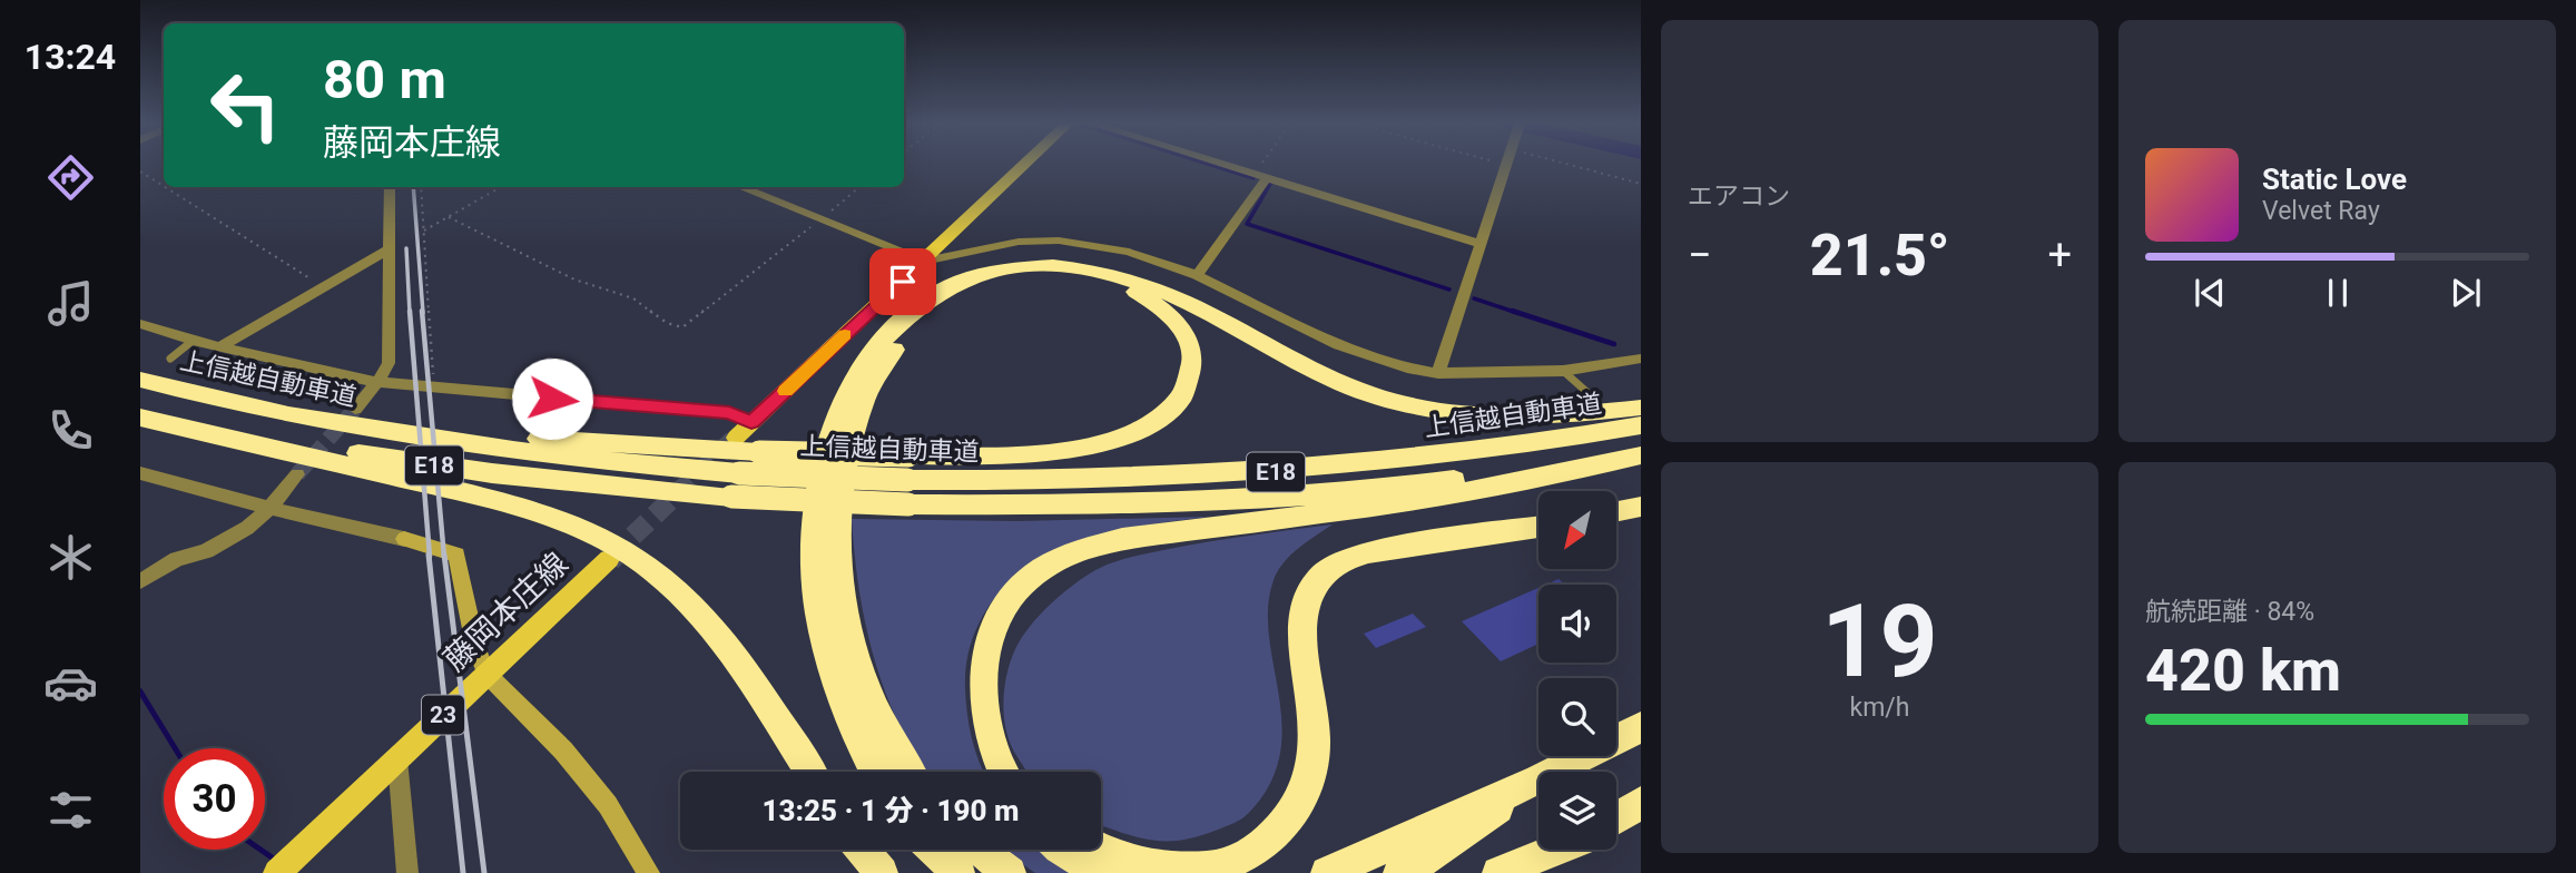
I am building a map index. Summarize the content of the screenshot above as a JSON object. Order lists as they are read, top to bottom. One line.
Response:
{"streets":{"highway":["上信越自動車道","E18"],"main road":["藤岡本庄線","23"]},"north":"bottom left","page":{"tabs":"13:24","tile":["エアコン",["19","km/h"],["航続距離 · 84%","420 km"]],"turn":["80 m","藤岡本庄線"],"song":["Static Love","Velvet Ray"],"heat":["−","21.5°","+"],"limit":"30","trip":"13:25 · 1 分 · 190 m"}}
